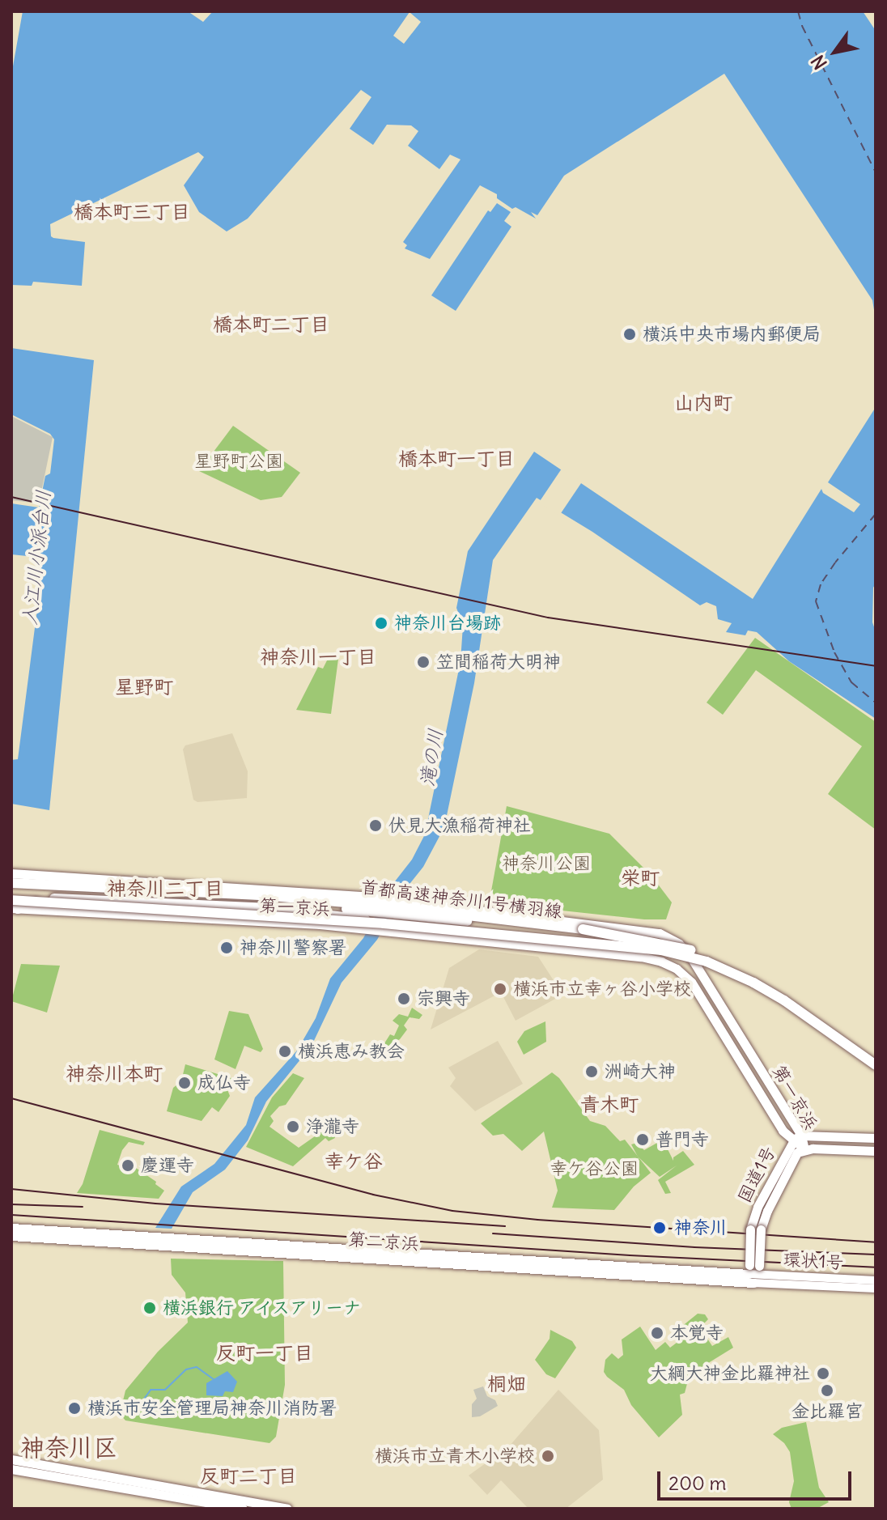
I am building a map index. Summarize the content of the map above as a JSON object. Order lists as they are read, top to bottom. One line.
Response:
{"streets":{"highway":["首都高速神奈川1号横羽線","第一京浜","国道1号","第二京浜"],"main road":["環状1号"]},"crossings":[["首都高速神奈川1号横羽線","第一京浜"],["第一京浜","国道1号"],["国道1号","第二京浜"],["国道1号","環状1号"],["第二京浜","環状1号"]],"districts":["橋本町三丁目","橋本町二丁目","山内町","橋本町一丁目","神奈川一丁目","星野町","栄町","神奈川二丁目","神奈川本町","青木町","幸ケ谷","反町一丁目","桐畑","神奈川区","反町二丁目"],"water":["入江川小派台川","滝の川"],"parks":["星野町公園","神奈川公園","幸ケ谷公園"],"places":["横浜中央市場内郵便局","神奈川台場跡","笠間稲荷大明神","伏見大漁稲荷神社","神奈川警察署","横浜市立幸ヶ谷小学校","宗興寺","横浜恵み教会","洲崎大神","成仏寺","浄瀧寺","普門寺","慶運寺","神奈川","横浜銀行 アイスアリーナ","本覚寺","大綱大神金比羅神社","金比羅宮","横浜市安全管理局神奈川消防署","横浜市立青木小学校"],"scale_bar":"200 m","north":"bottom left"}
